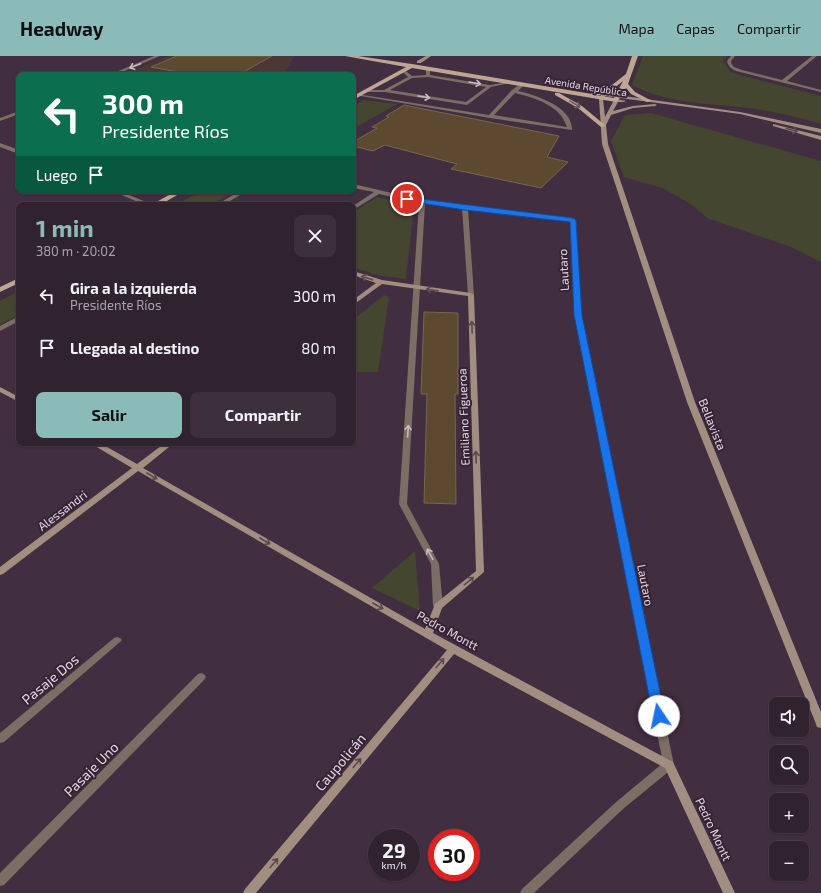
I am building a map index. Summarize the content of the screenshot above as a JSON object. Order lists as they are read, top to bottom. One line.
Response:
{"streets":{"main road":["Avenida República"],"street":["Lautaro","Emiliano Figueroa","Bellavista","Alessandri","Pedro Montt","Pasaje Dos","Caupolicán","Pasaje Uno"]},"crossings":[["Avenida República","Bellavista"],["Lautaro","Emiliano Figueroa"],["Lautaro","Pedro Montt"],["Alessandri","Pedro Montt"],["Pedro Montt","Caupolicán"]],"one_way":["Pedro Montt","Caupolicán"],"page":{"header":"Headway","nav":["Mapa","Capas","Compartir"],"turn":["300 m","Presidente Ríos"],"then":"Luego","heading":["1 min","380 m · 20:02"],"list":[{"name":"Gira a la izquierda","note":"Presidente Ríos","value":"300 m"},{"name":"Llegada al destino","value":"80 m"}],"buttons":["Salir","Compartir"],"map_buttons":["+","−"],"speed":"29 km/h","limit":"30"}}
